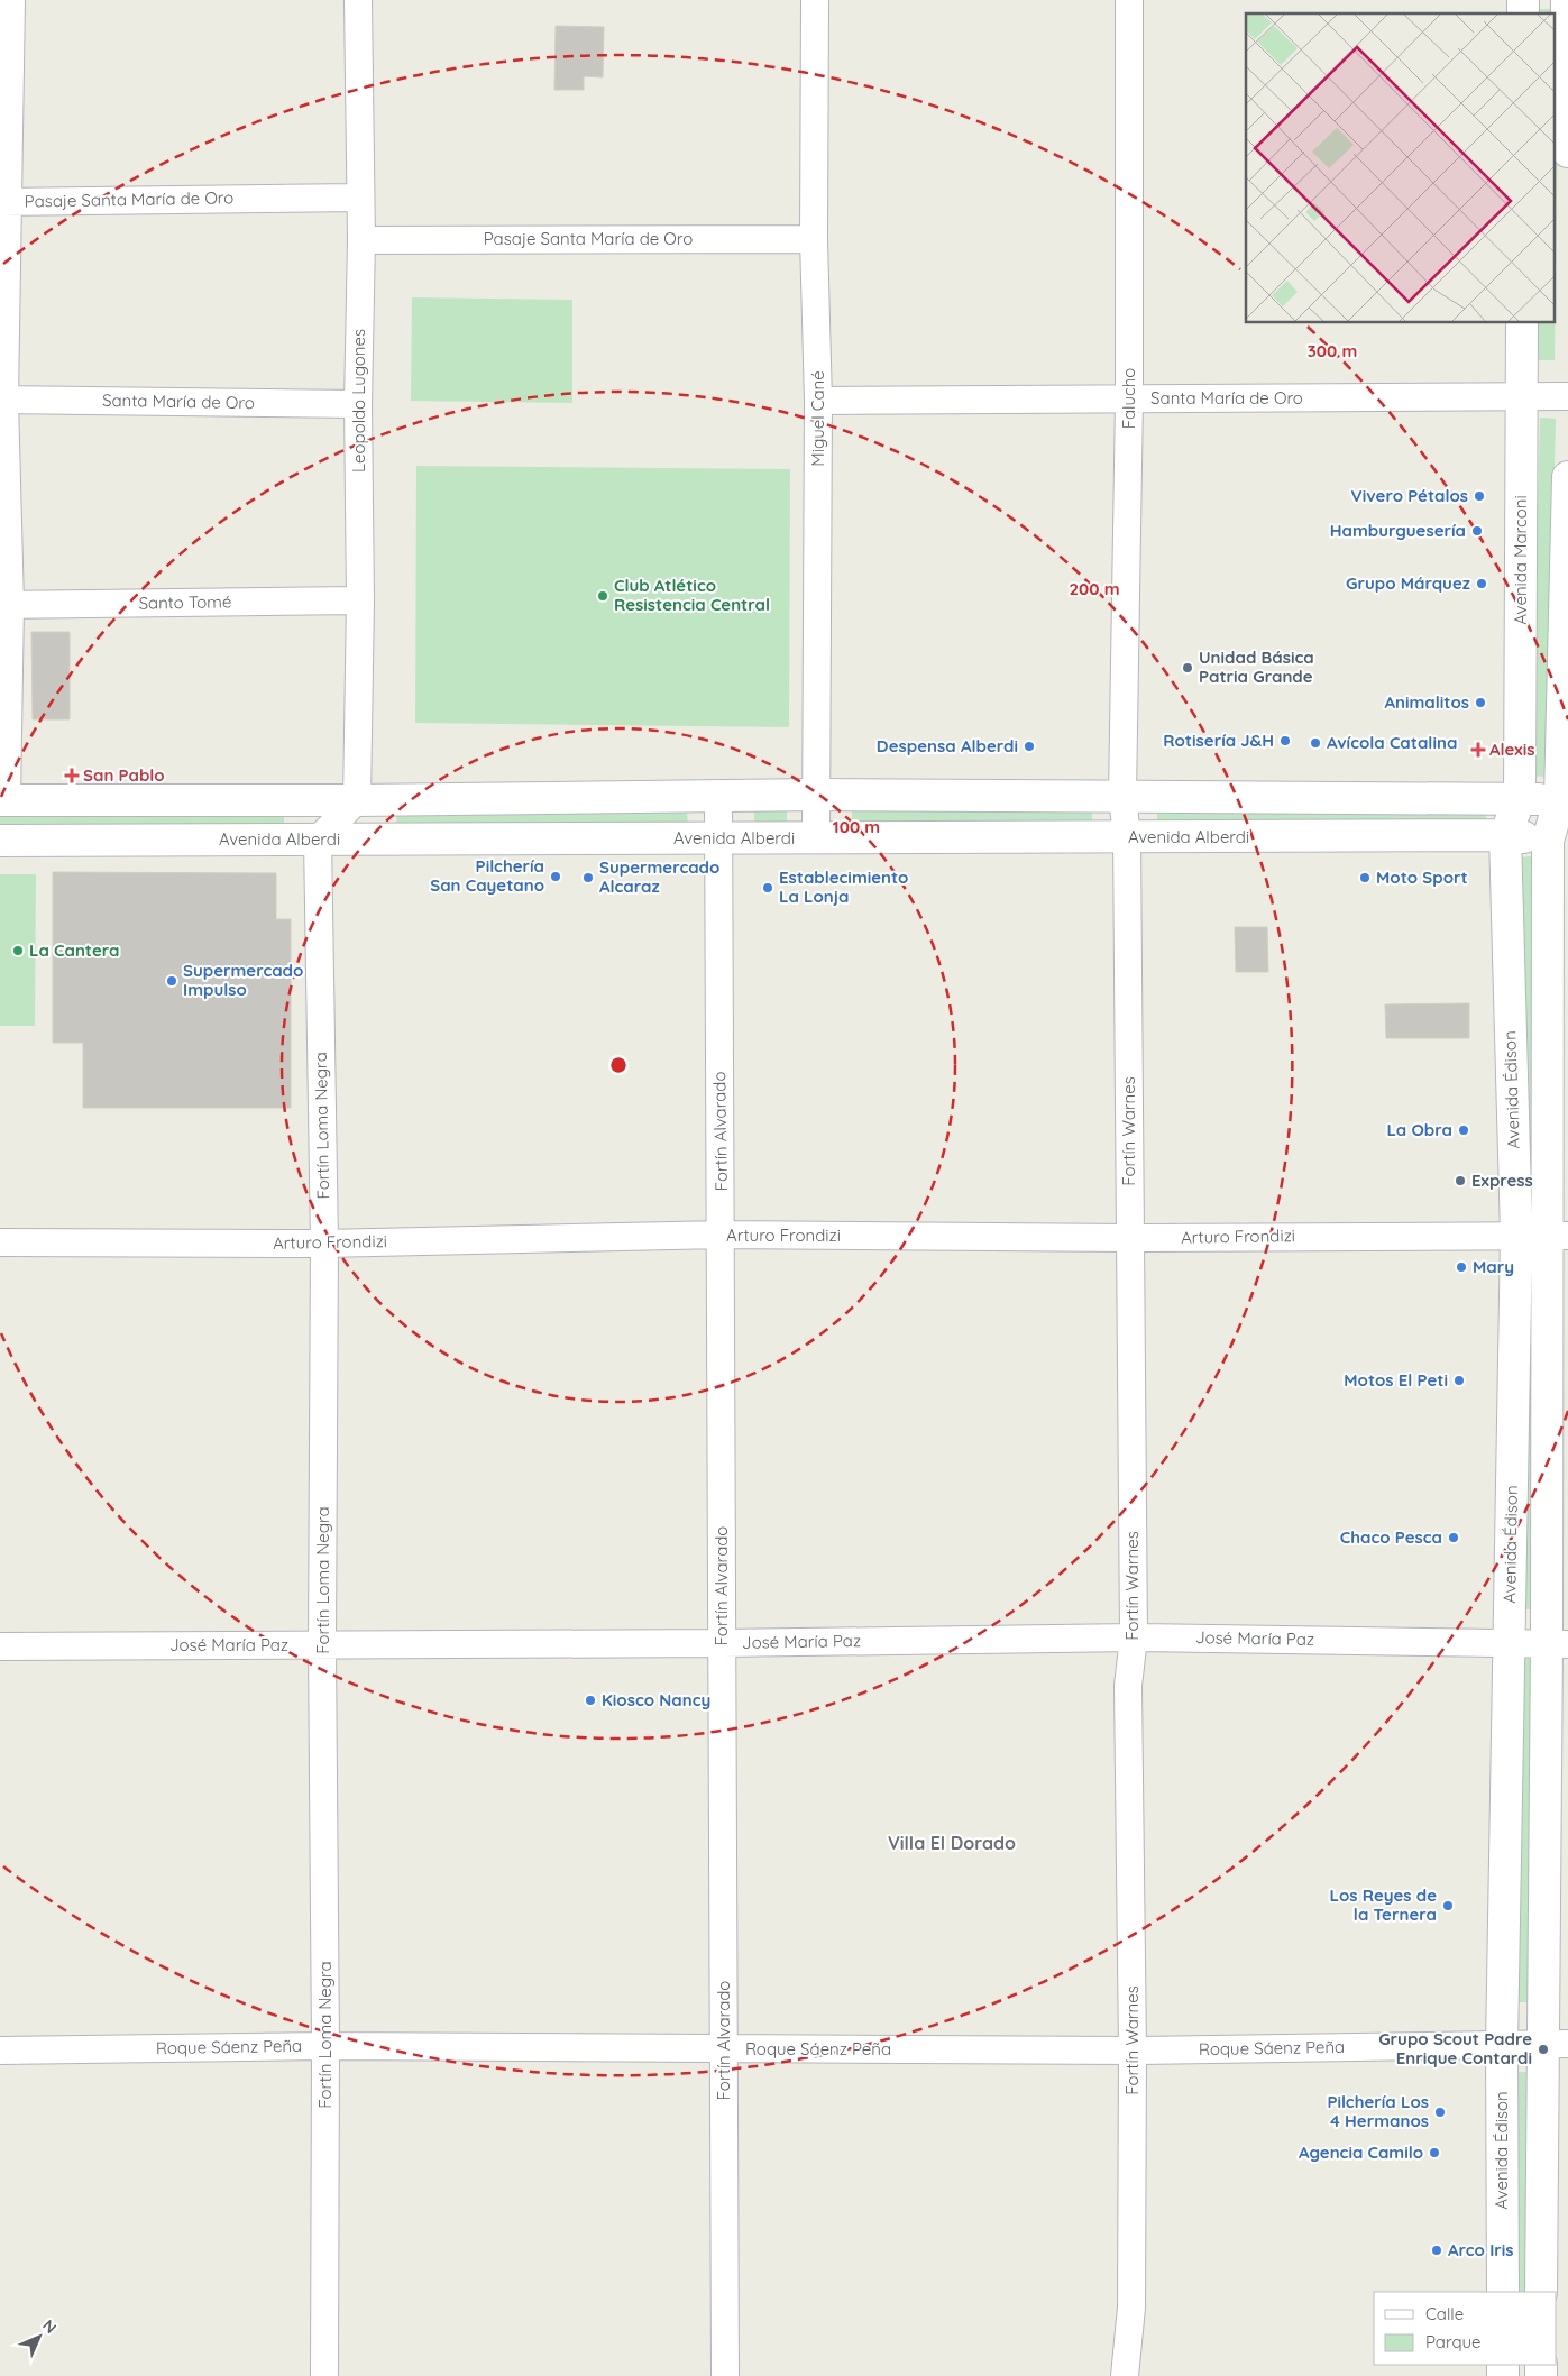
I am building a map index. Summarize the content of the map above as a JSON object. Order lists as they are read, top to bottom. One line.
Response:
{"streets":{"main road":["Avenida Marconi","Avenida Alberdi","Avenida Édison"],"street":["Pasaje Santa María de Oro","Falucho","Santa María de Oro","Leopoldo Lugones","Miguel Cané","Santo Tomé","Fortín Loma Negra","Fortín Alvarado","Fortín Warnes","Arturo Frondizi","José María Paz","Roque Sáenz Peña"]},"crossings":[["Pasaje Santa María de Oro","Leopoldo Lugones"],["Pasaje Santa María de Oro","Miguel Cané"],["Falucho","Santa María de Oro"],["Falucho","Fortín Warnes"],["Santa María de Oro","Leopoldo Lugones"],["Santa María de Oro","Miguel Cané"],["Santa María de Oro","Avenida Marconi"],["Leopoldo Lugones","Santo Tomé"],["Miguel Cané","Avenida Alberdi"],["Avenida Marconi","Avenida Édison"],["Avenida Alberdi","Avenida Édison"],["Avenida Alberdi","Fortín Loma Negra"],["Avenida Alberdi","Fortín Alvarado"],["Avenida Alberdi","Fortín Warnes"],["Avenida Édison","Arturo Frondizi"],["Avenida Édison","José María Paz"],["Avenida Édison","Roque Sáenz Peña"],["Fortín Loma Negra","Arturo Frondizi"],["Fortín Loma Negra","José María Paz"],["Fortín Loma Negra","Roque Sáenz Peña"],["Fortín Alvarado","Arturo Frondizi"],["Fortín Alvarado","José María Paz"],["Fortín Alvarado","Roque Sáenz Peña"],["Fortín Warnes","Arturo Frondizi"],["Fortín Warnes","José María Paz"],["Fortín Warnes","Roque Sáenz Peña"]],"districts":["Villa El Dorado"],"places":{"other":["Vivero Pétalos","Hamburguesería","Grupo Márquez","Club Atlético Resistencia Central","Unidad Básica Patria Grande","Animalitos","Rotisería J&H","Avícola Catalina","Despensa Alberdi","Pilchería San Cayetano","Supermercado Alcaraz","Moto Sport","Establecimiento La Lonja","La Cantera","Supermercado Impulso","La Obra","Express","Mary","Motos El Peti","Chaco Pesca","Kiosco Nancy","Los Reyes de la Ternera","Grupo Scout Padre Enrique Contardi","Pilchería Los 4 Hermanos","Agencia Camilo","Arco Iris"],"health":["Alexis","San Pablo"]},"legend":["Calle","Parque"],"north":"top right","rings":["300 m","200 m","100 m"]}
